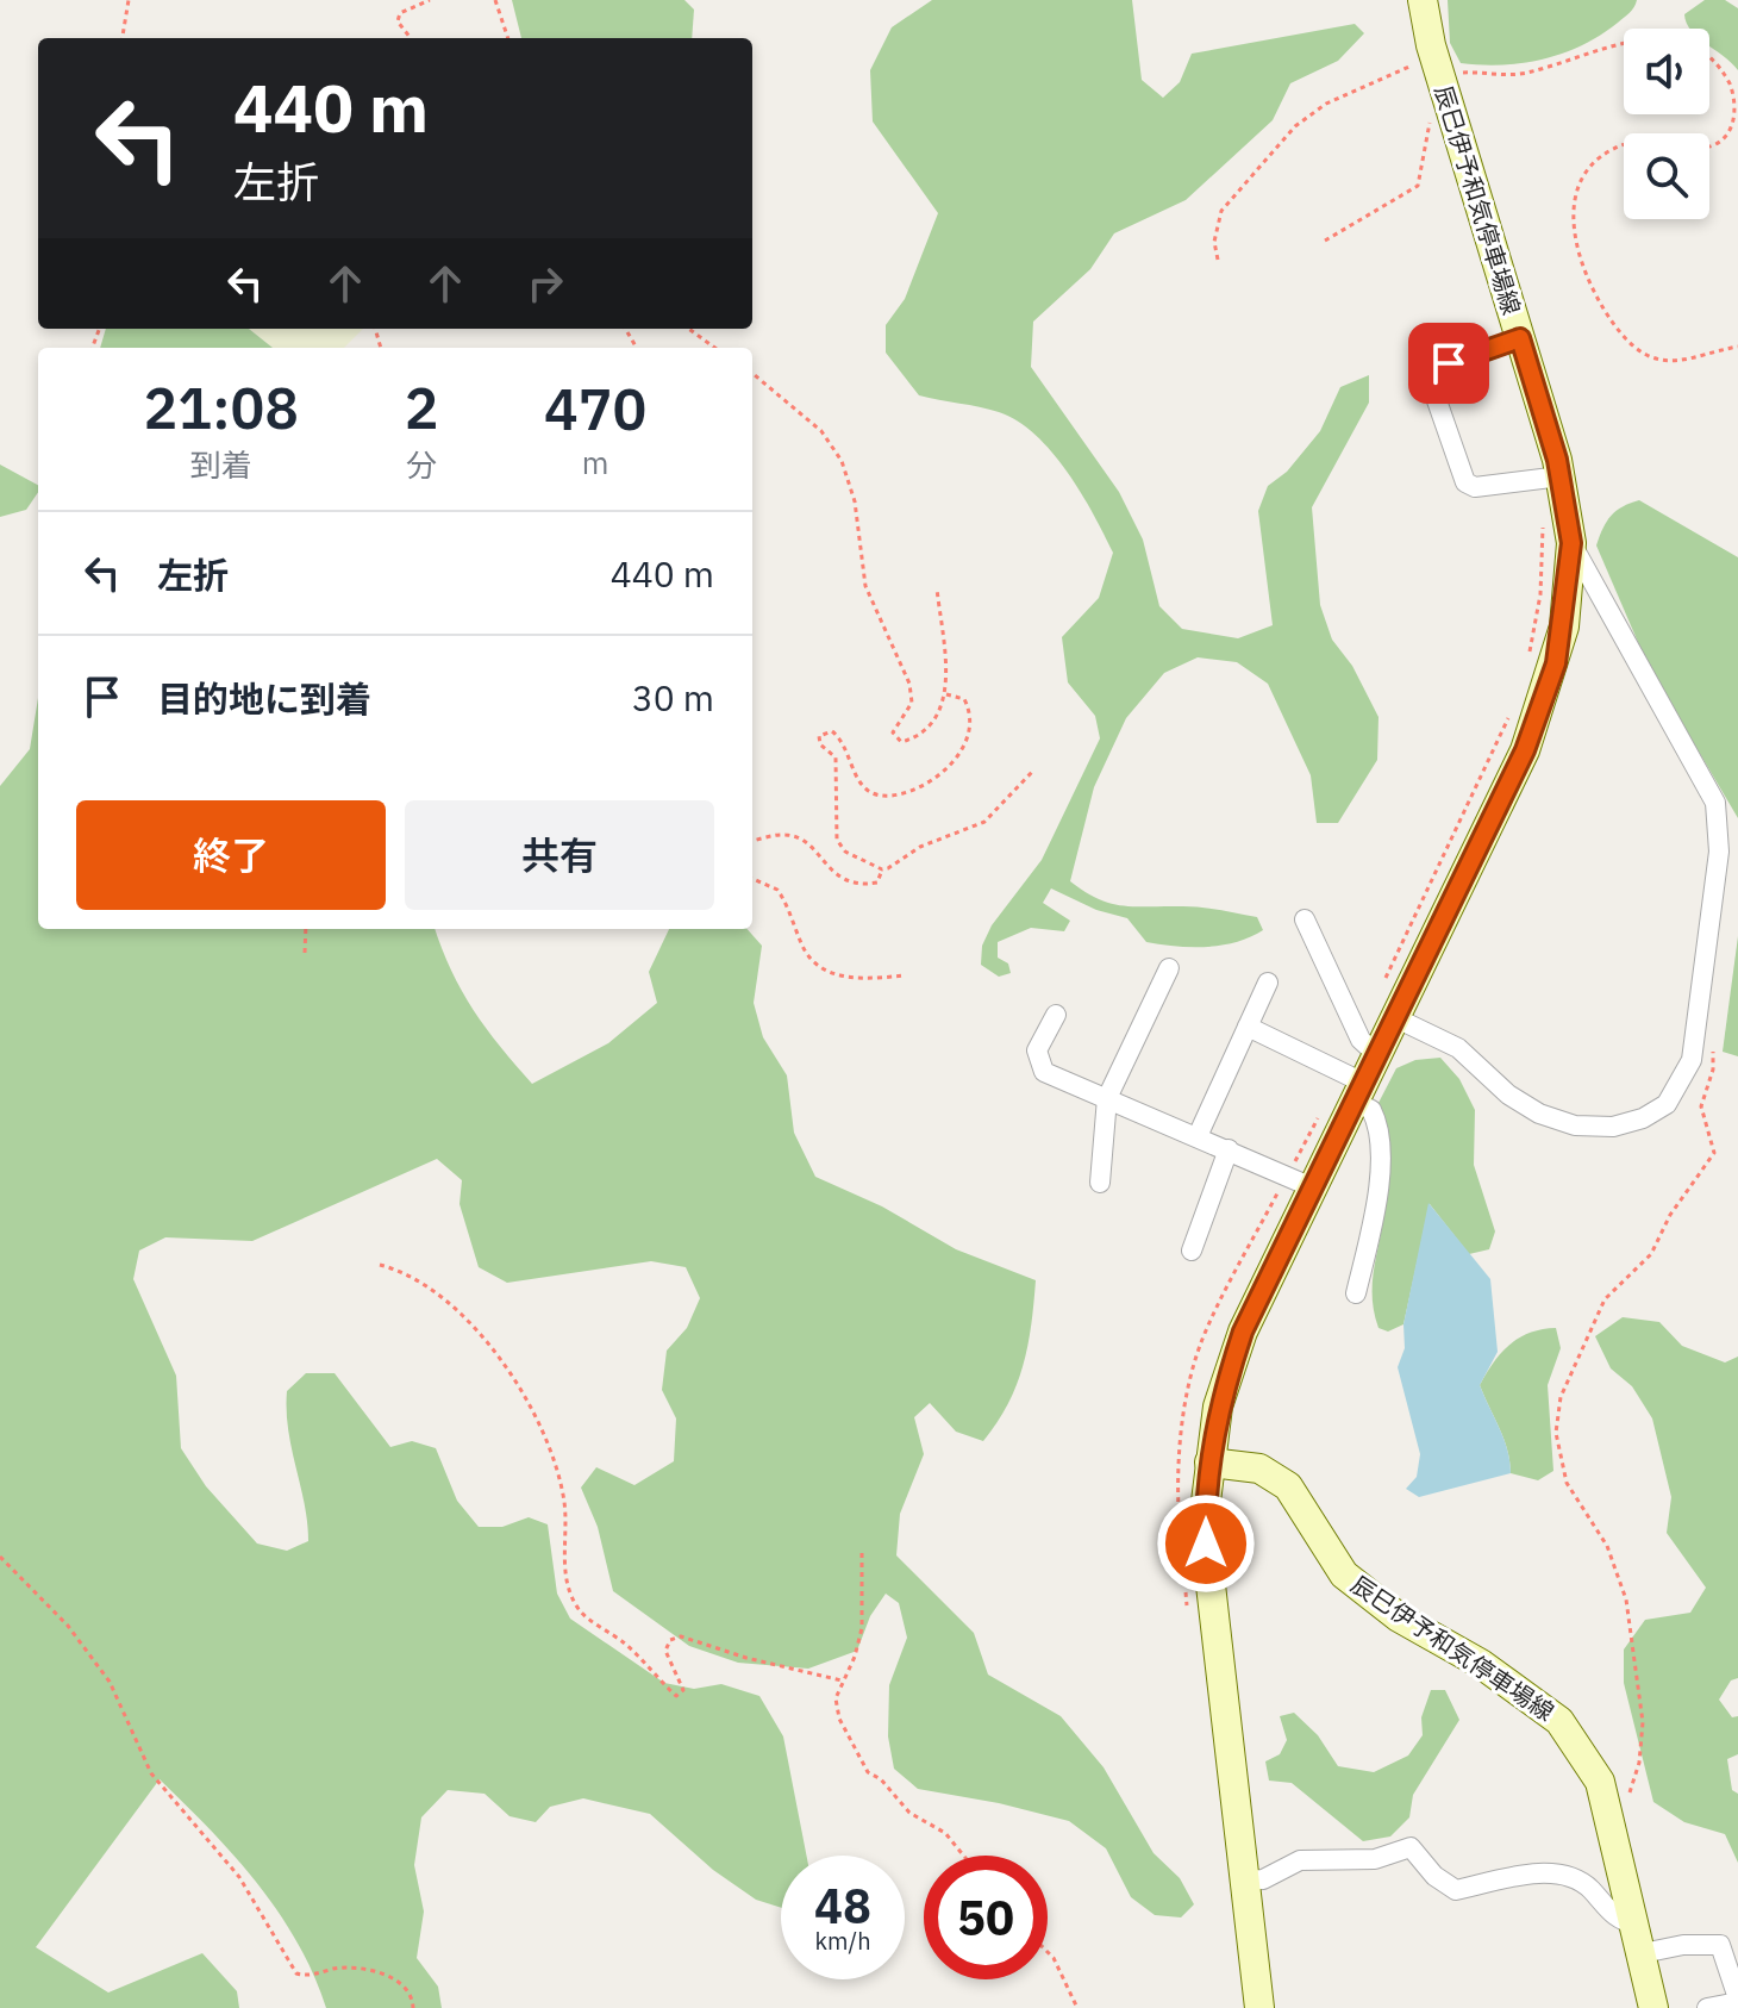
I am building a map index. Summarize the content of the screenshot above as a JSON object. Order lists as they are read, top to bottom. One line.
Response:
{"streets":{"main road":["辰巳伊予和気停車場線"]},"page":{"turn":["440 m","左折"],"eta":["21:08","到着","2","分","470","m"],"list":[{"name":"左折","value":"440 m"},{"name":"目的地に到着","value":"30 m"}],"buttons":["終了","共有"],"speed":"48 km/h","limit":"50"}}
